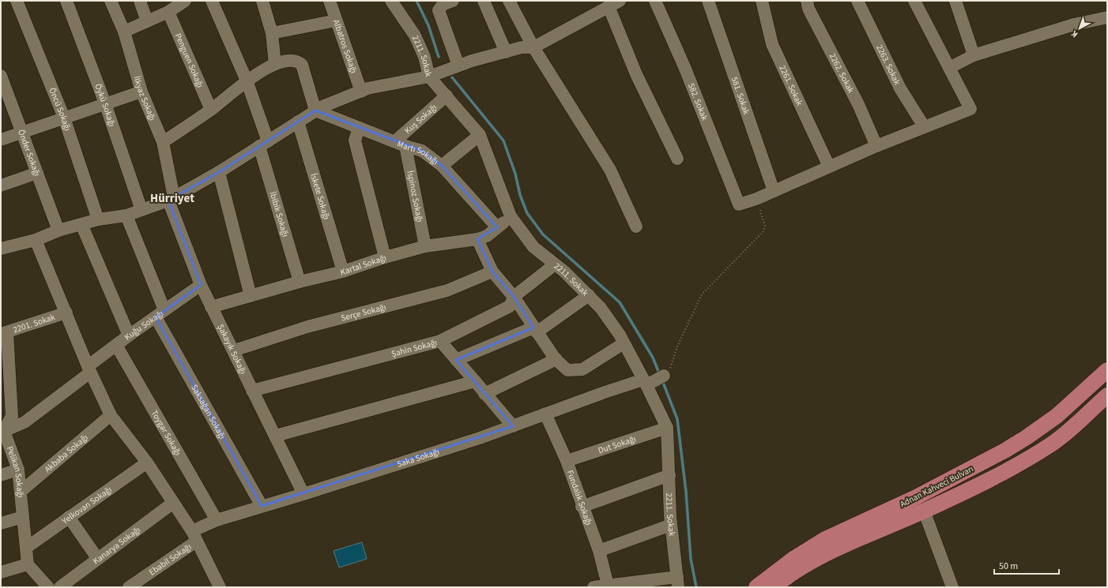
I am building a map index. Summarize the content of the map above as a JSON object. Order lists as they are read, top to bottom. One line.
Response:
{"streets":{"main road":["Adnan Kahveci Bulvarı"],"street":["Albatros Sokağı","2211. Sokak","Penguen Sokağı","2263. Sokak","2262. Sokak","2261. Sokak","581. Sokak","İlkyaz Sokağı","582. Sokak","Öykü Sokağı","Öncü Sokağı","Kuş Sokağı","Önder Sokağı","Martı Sokağı","İspinoz Sokağı","İskete Sokağı","İbibik Sokağı","Kartal Sokağı","Serçe Sokağı","2201. Sokak","Kuğu Sokağı","Şahin Sokağı","Şakayık Sokağı","Saksağan Sokağı","Toygar Sokağı","Dut Sokağı","Akbaba Sokağı","Saka Sokağı","Pelikan Sokağı","Fundalık Sokağı","Yelkovan Sokağı","Kanarya Sokağı","Ebabil Sokağı"]},"crossings":[["2211. Sokak","Kuş Sokağı"],["2211. Sokak","Kartal Sokağı"],["2211. Sokak","Şahin Sokağı"],["2211. Sokak","Dut Sokağı"],["2211. Sokak","Saka Sokağı"],["İlkyaz Sokağı","Şakayık Sokağı"],["Kuş Sokağı","Martı Sokağı"],["Kuş Sokağı","İspinoz Sokağı"],["Martı Sokağı","İspinoz Sokağı"],["Martı Sokağı","Kartal Sokağı"],["İspinoz Sokağı","Kartal Sokağı"],["İskete Sokağı","Kartal Sokağı"],["İbibik Sokağı","Kartal Sokağı"],["Kartal Sokağı","Şakayık Sokağı"],["Serçe Sokağı","Şakayık Sokağı"],["Kuğu Sokağı","Şakayık Sokağı"],["Kuğu Sokağı","Saksağan Sokağı"],["Kuğu Sokağı","Toygar Sokağı"],["Kuğu Sokağı","Pelikan Sokağı"],["Şahin Sokağı","Şakayık Sokağı"],["Şakayık Sokağı","Saka Sokağı"],["Saksağan Sokağı","Saka Sokağı"],["Toygar Sokağı","Saka Sokağı"],["Dut Sokağı","Fundalık Sokağı"],["Akbaba Sokağı","Pelikan Sokağı"],["Saka Sokağı","Fundalık Sokağı"],["Saka Sokağı","Ebabil Sokağı"],["Pelikan Sokağı","Yelkovan Sokağı"]],"districts":["Hürriyet"],"scale_bar":"50 m","north":"bottom left"}
